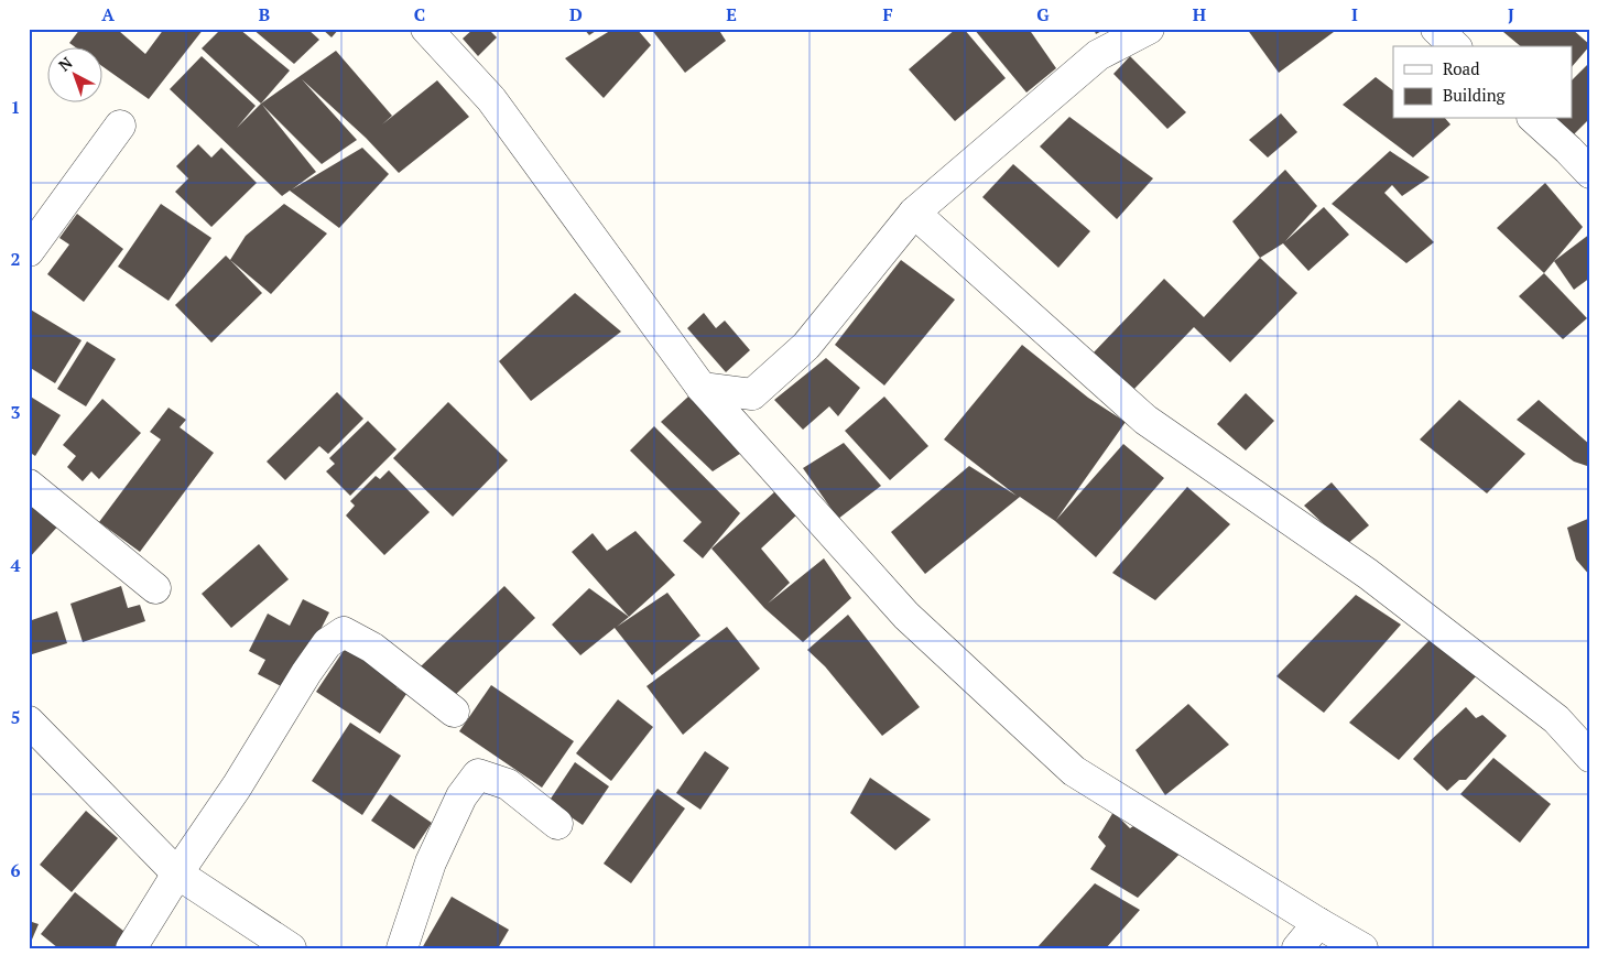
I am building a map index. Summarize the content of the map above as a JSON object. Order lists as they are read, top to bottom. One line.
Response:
{"legend":["Road","Building"],"north":"top left","grid":{"columns":["A","B","C","D","E","F","G","H","I","J"],"rows":["1","2","3","4","5","6"]}}
